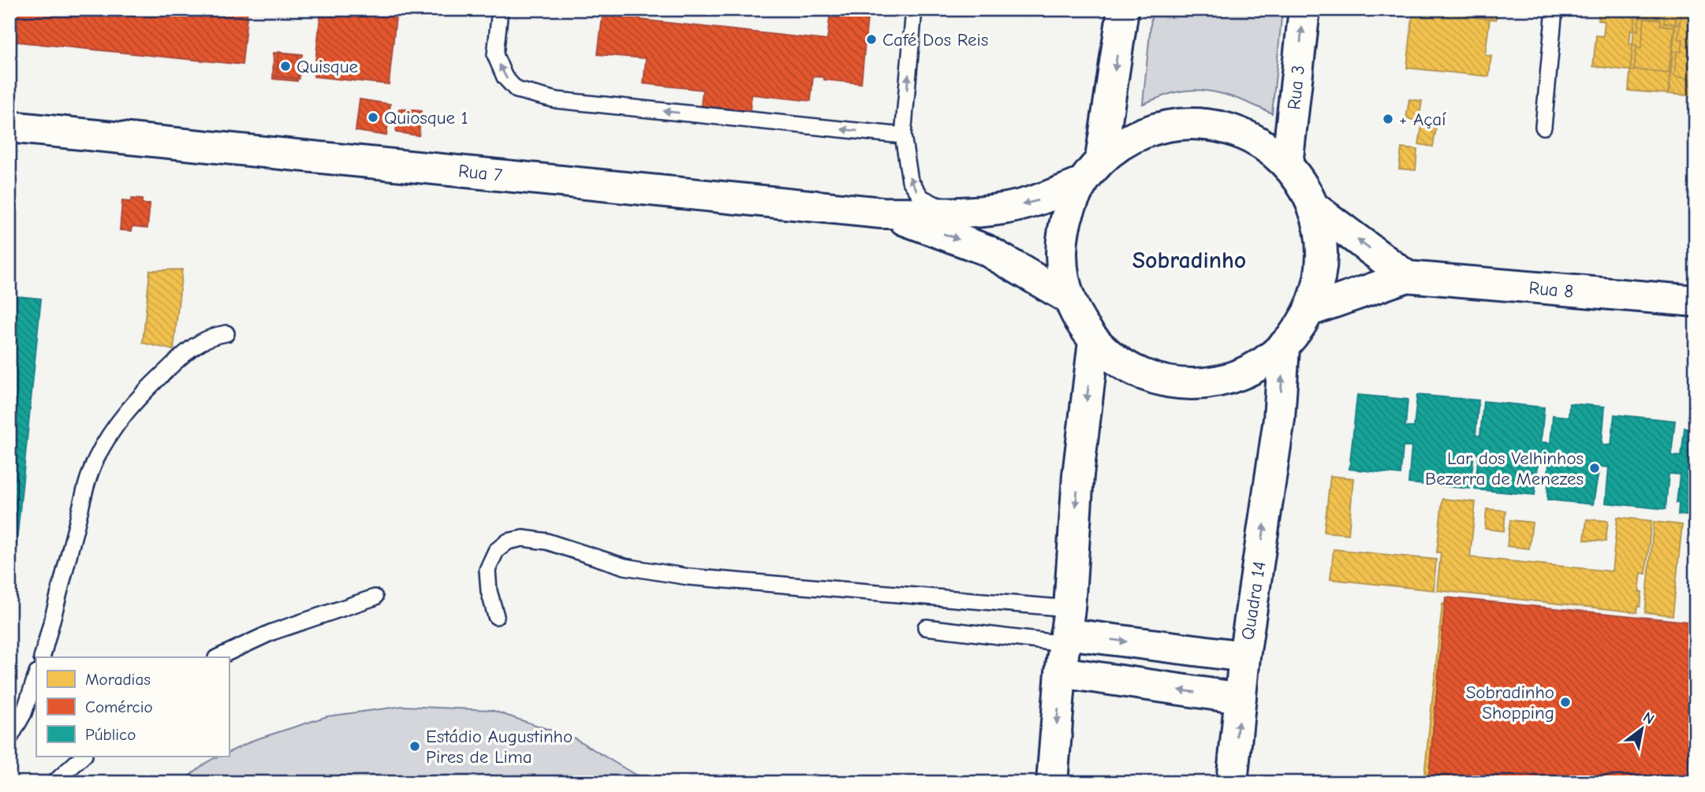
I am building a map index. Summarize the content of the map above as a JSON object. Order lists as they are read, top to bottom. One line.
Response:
{"streets":{"main road":["Rua 3","Rua 7","Rua 8","Quadra 14"]},"districts":["Sobradinho"],"places":["Café Dos Reis","Quisque","Quiosque 1","+ Açaí","Lar dos Velhinhos Bezerra de Menezes","Sobradinho Shopping","Estádio Augustinho Pires de Lima"],"legend":["Moradias","Comércio","Público"],"north":"top right"}
